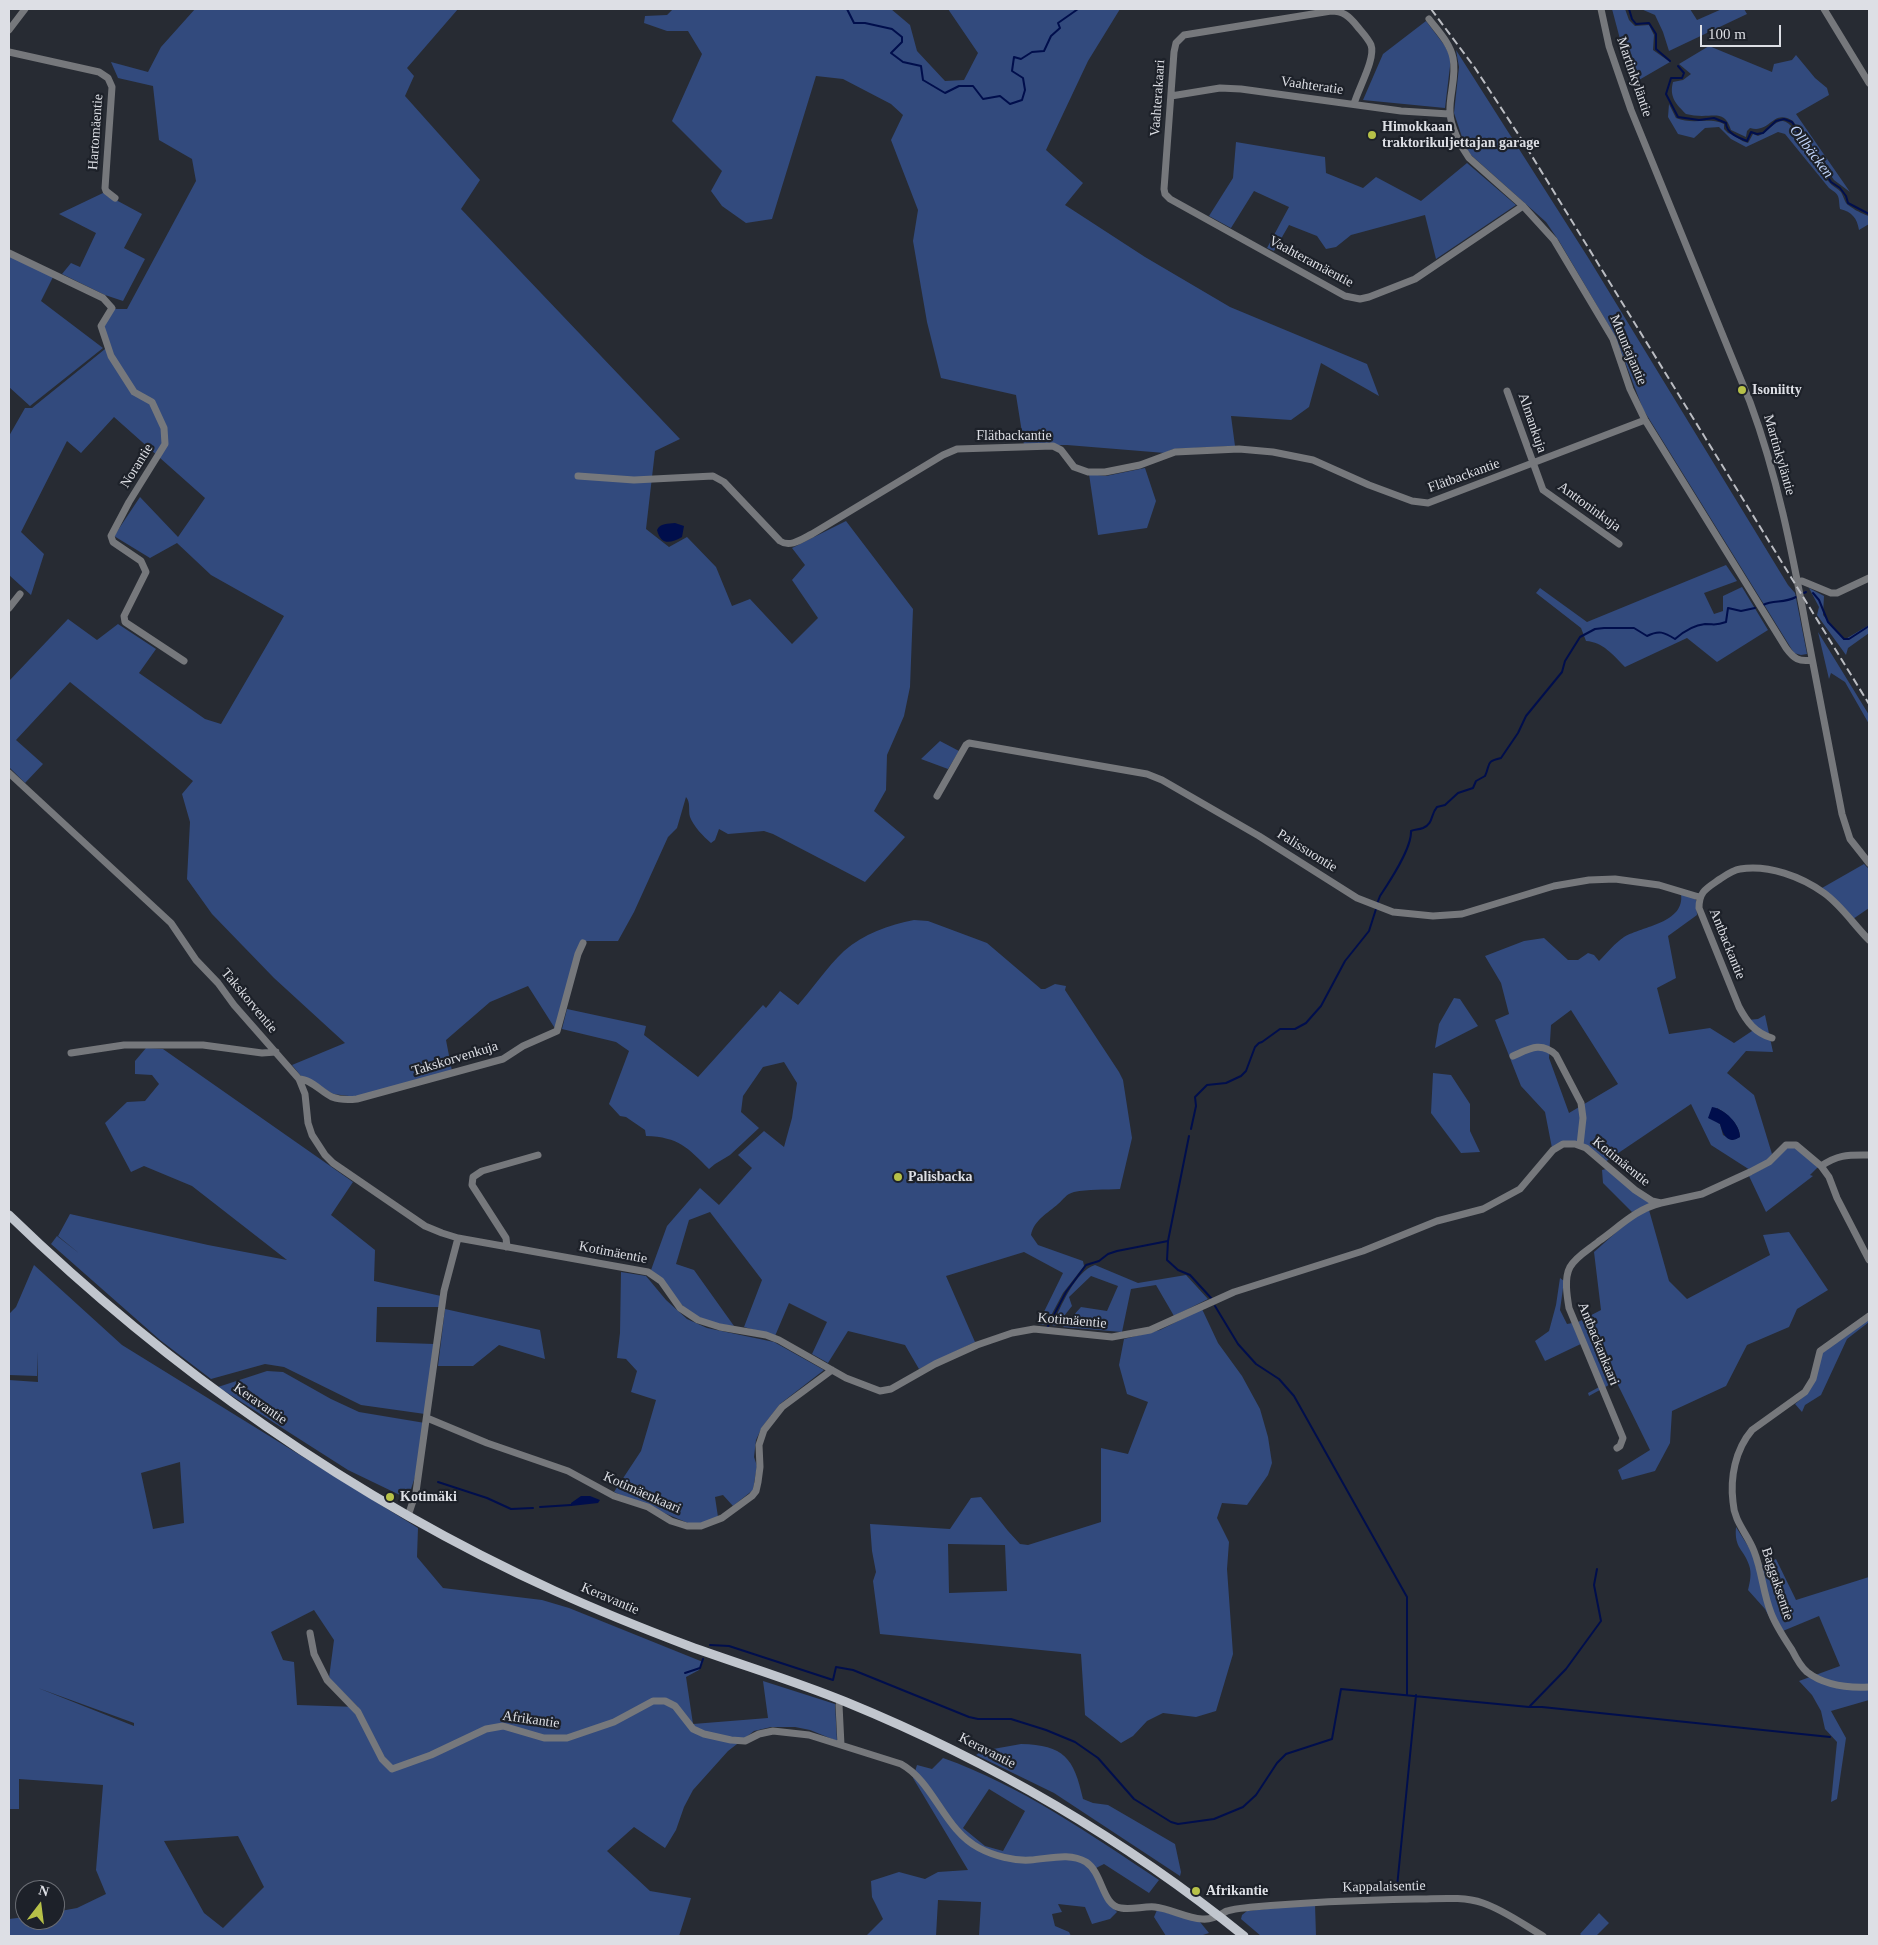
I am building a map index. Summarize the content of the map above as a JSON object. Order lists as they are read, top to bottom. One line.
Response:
{"streets":{"main road":["Keravantie"],"street":["Martinkyläntie","Vaahteratie","Vaahterakaari","Hartomäentie","Vaahteramäentie","Muuntajantie","Almankuja","Flätbackantie","Norantie","Anttoninkuja","Palissuontie","Antbackantie","Takskorventie","Takskorvenkuja","Kotimäentie","Antbackankaari","Kotimäenkaari","Baggaksentie","Afrikantie","Kappalaisentie"]},"crossings":[["Martinkyläntie","Muuntajantie"],["Vaahteratie","Vaahterakaari"],["Vaahteratie","Muuntajantie"],["Vaahterakaari","Vaahteramäentie"],["Vaahteramäentie","Muuntajantie"],["Muuntajantie","Flätbackantie"],["Almankuja","Flätbackantie"],["Almankuja","Anttoninkuja"],["Flätbackantie","Anttoninkuja"],["Palissuontie","Antbackantie"],["Takskorventie","Takskorvenkuja"],["Takskorventie","Kotimäentie"],["Kotimäentie","Antbackankaari"],["Kotimäentie","Kotimäenkaari"],["Keravantie","Afrikantie"],["Keravantie","Kappalaisentie"],["Afrikantie","Kappalaisentie"]],"water":["Ollbäcken"],"places":["Himokkaan traktorikuljettajan garage","Isoniitty","Palisbacka","Kotimäki","Afrikantie"],"scale_bar":"100 m","north":"top"}
